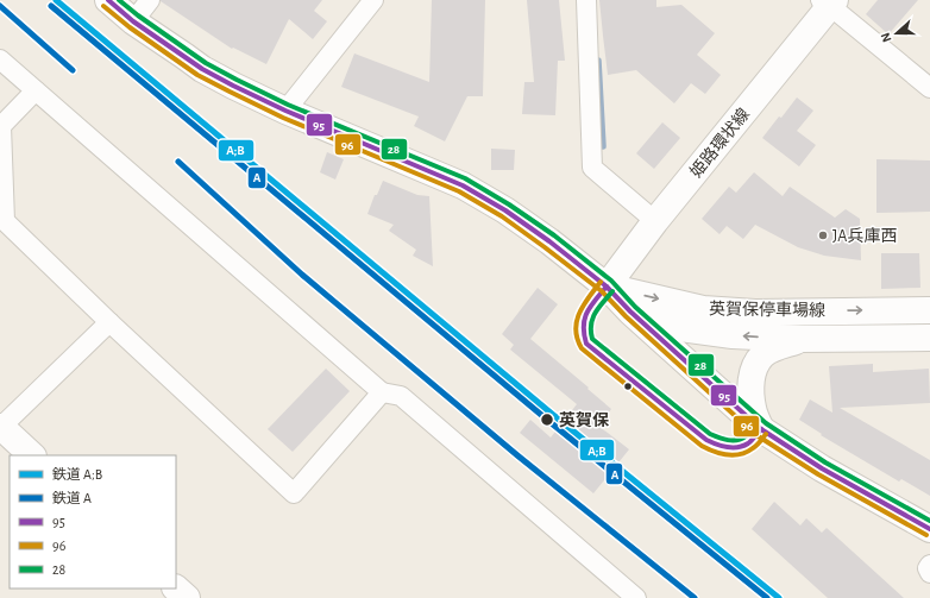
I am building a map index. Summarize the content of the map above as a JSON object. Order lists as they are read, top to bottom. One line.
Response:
{"streets":{"main road":["姫路環状線","英賀保停車場線"]},"crossings":[["姫路環状線","英賀保停車場線"]],"places":["JA兵庫西","英賀保"],"lines":["rail line A;B","transit line 95","transit line 28","rail line A","transit line 96"],"legend":["鉄道 A;B","鉄道 A","95","96","28"],"north":"left"}
